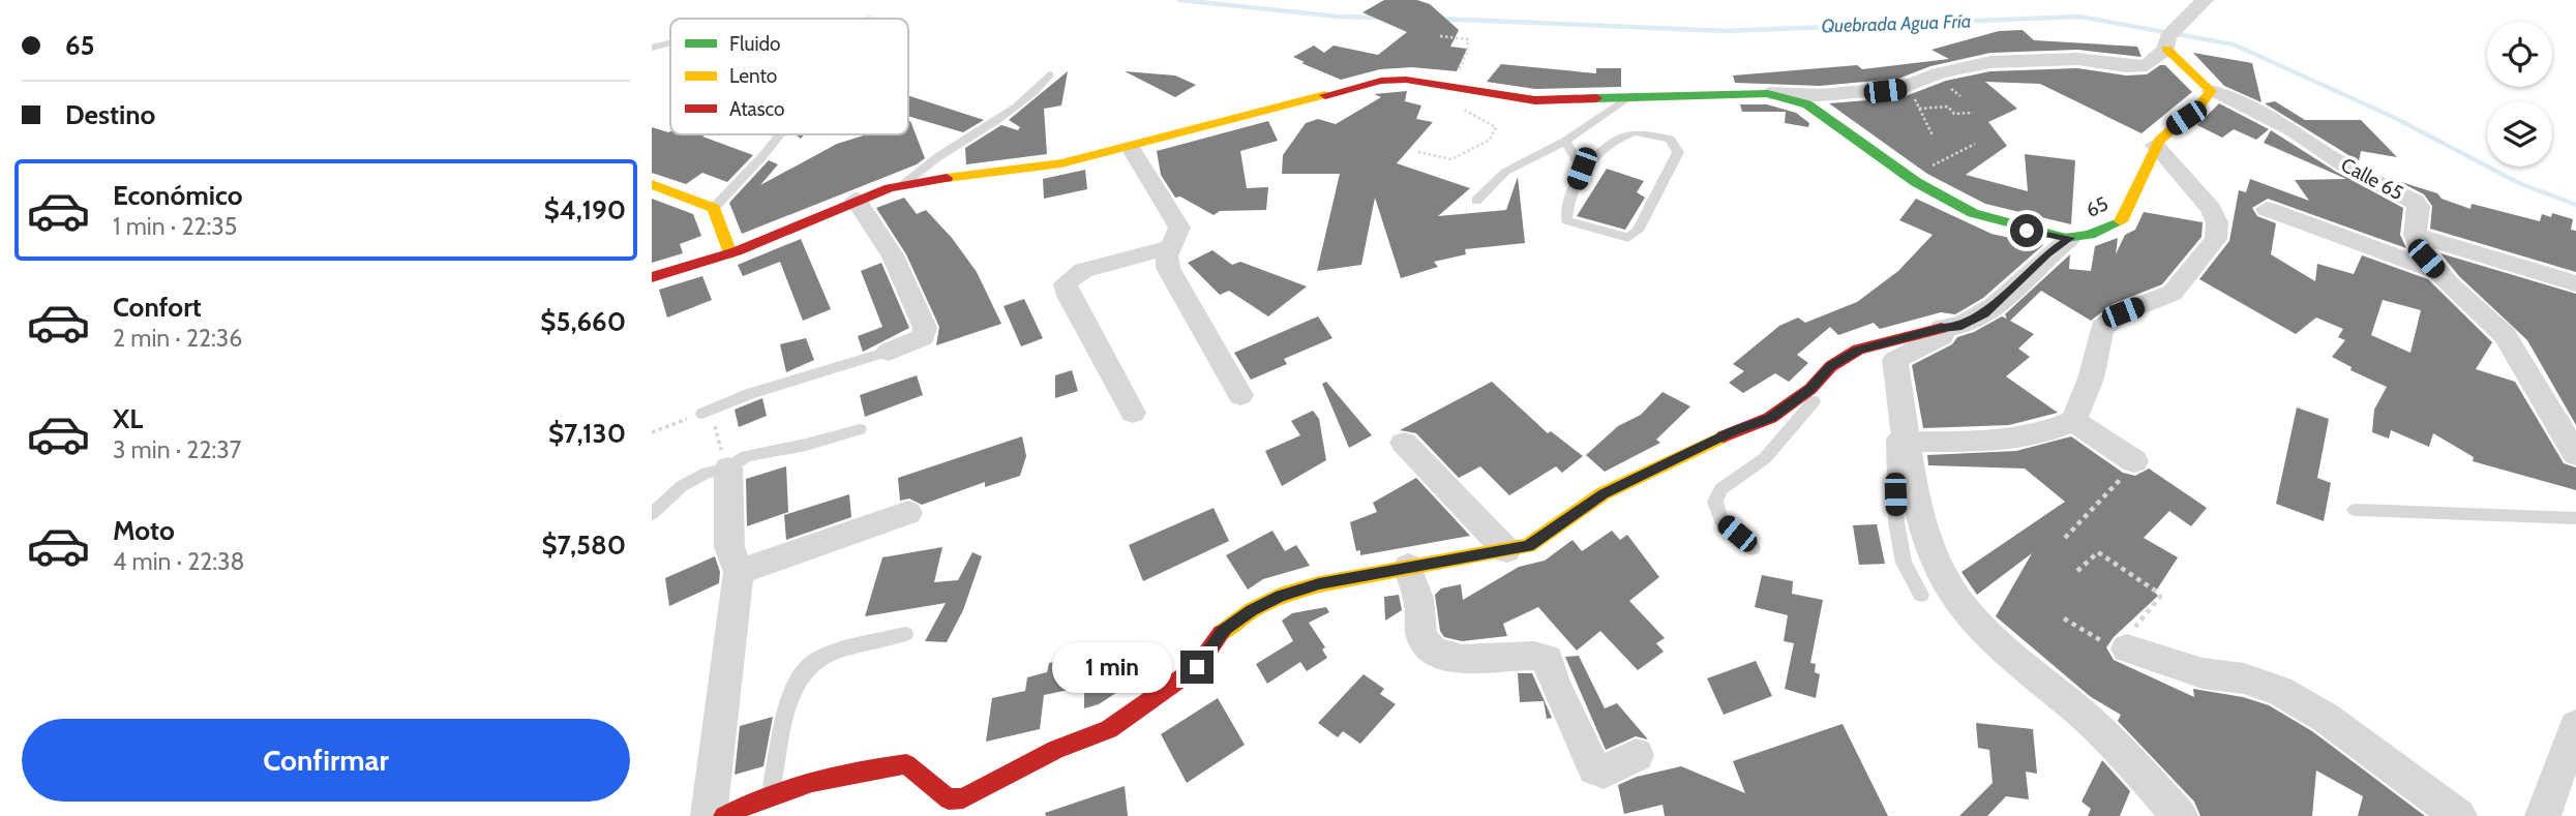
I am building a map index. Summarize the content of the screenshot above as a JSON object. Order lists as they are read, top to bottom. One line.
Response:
{"streets":{"street":["Calle 65","65"]},"crossings":[["Calle 65","65"]],"water":["Quebrada Agua Fría"],"legend":["Fluido","Lento","Atasco"],"page":{"banner":["65","Destino"],"list":[{"name":"Económico","note":"1 min · 22:35","value":"$4,190"},{"name":"Confort","note":"2 min · 22:36","value":"$5,660"},{"name":"XL","note":"3 min · 22:37","value":"$7,130"},{"name":"Moto","note":"4 min · 22:38","value":"$7,580"}],"bubble":"1 min","buttons":"Confirmar"}}
